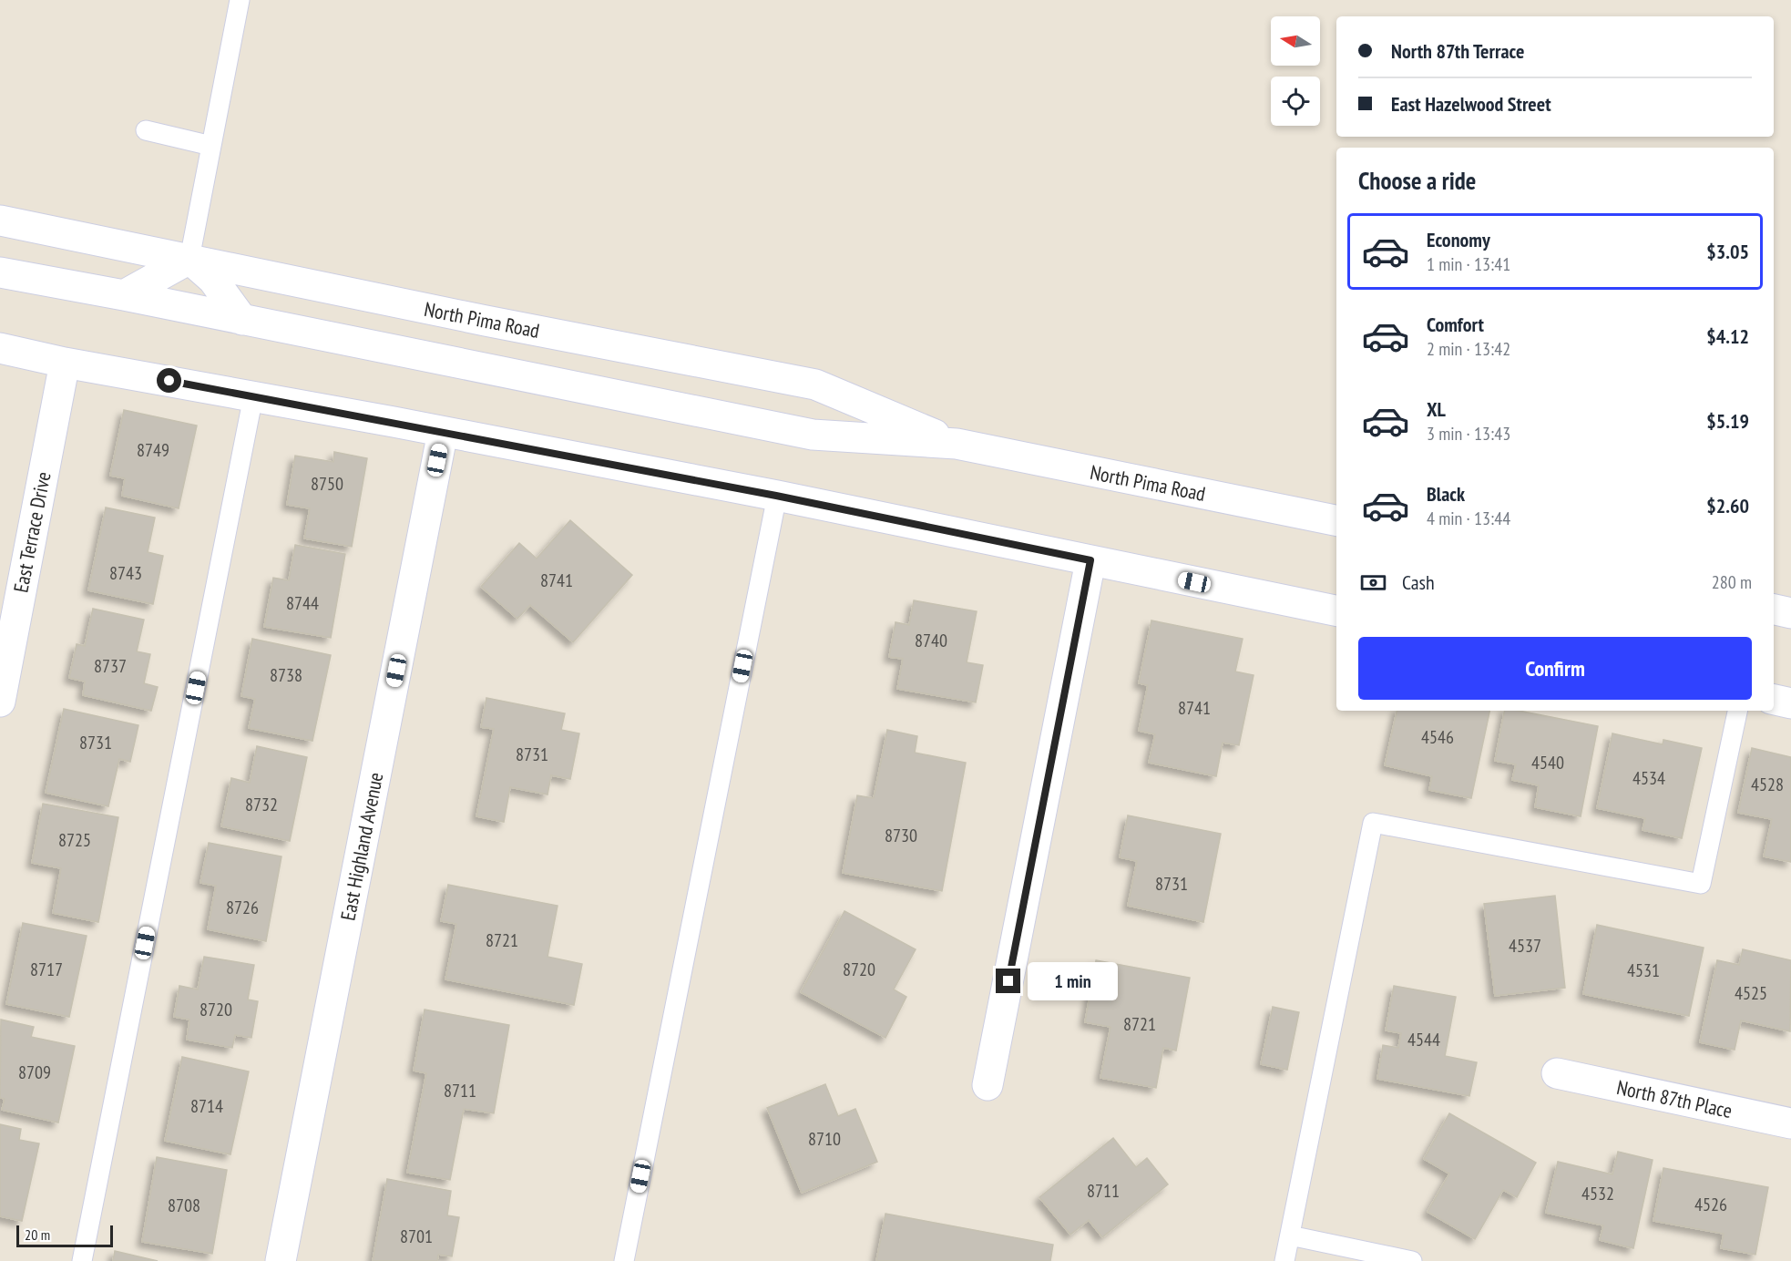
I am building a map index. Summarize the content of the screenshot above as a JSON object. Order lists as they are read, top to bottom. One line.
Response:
{"streets":{"street":["North Pima Road","East Terrace Drive","East Highland Avenue","North 87th Place"]},"house_numbers":["8749","8750","8743","8741","8744","8740","8737","8738","8741","4546","8731","8731","4540","4534","4528","8732","8730","8725","8731","8726","8721","4537","8717","8720","4531","4525","8720","8721","4544","8709","8711","8714","8710","8711","4532","4526","8708","8701"],"scale_bar":"20 m","north":"left","page":{"banner":["North 87th Terrace","East Hazelwood Street"],"heading":"Choose a ride","list":[{"name":"Economy","note":"1 min · 13:41","value":"$3.05"},{"name":"Comfort","note":"2 min · 13:42","value":"$4.12"},{"name":"XL","note":"3 min · 13:43","value":"$5.19"},{"name":"Black","note":"4 min · 13:44","value":"$2.60"}],"pay":["Cash","280 m"],"buttons":"Confirm","bubble":"1 min","scale":"20 m"}}
